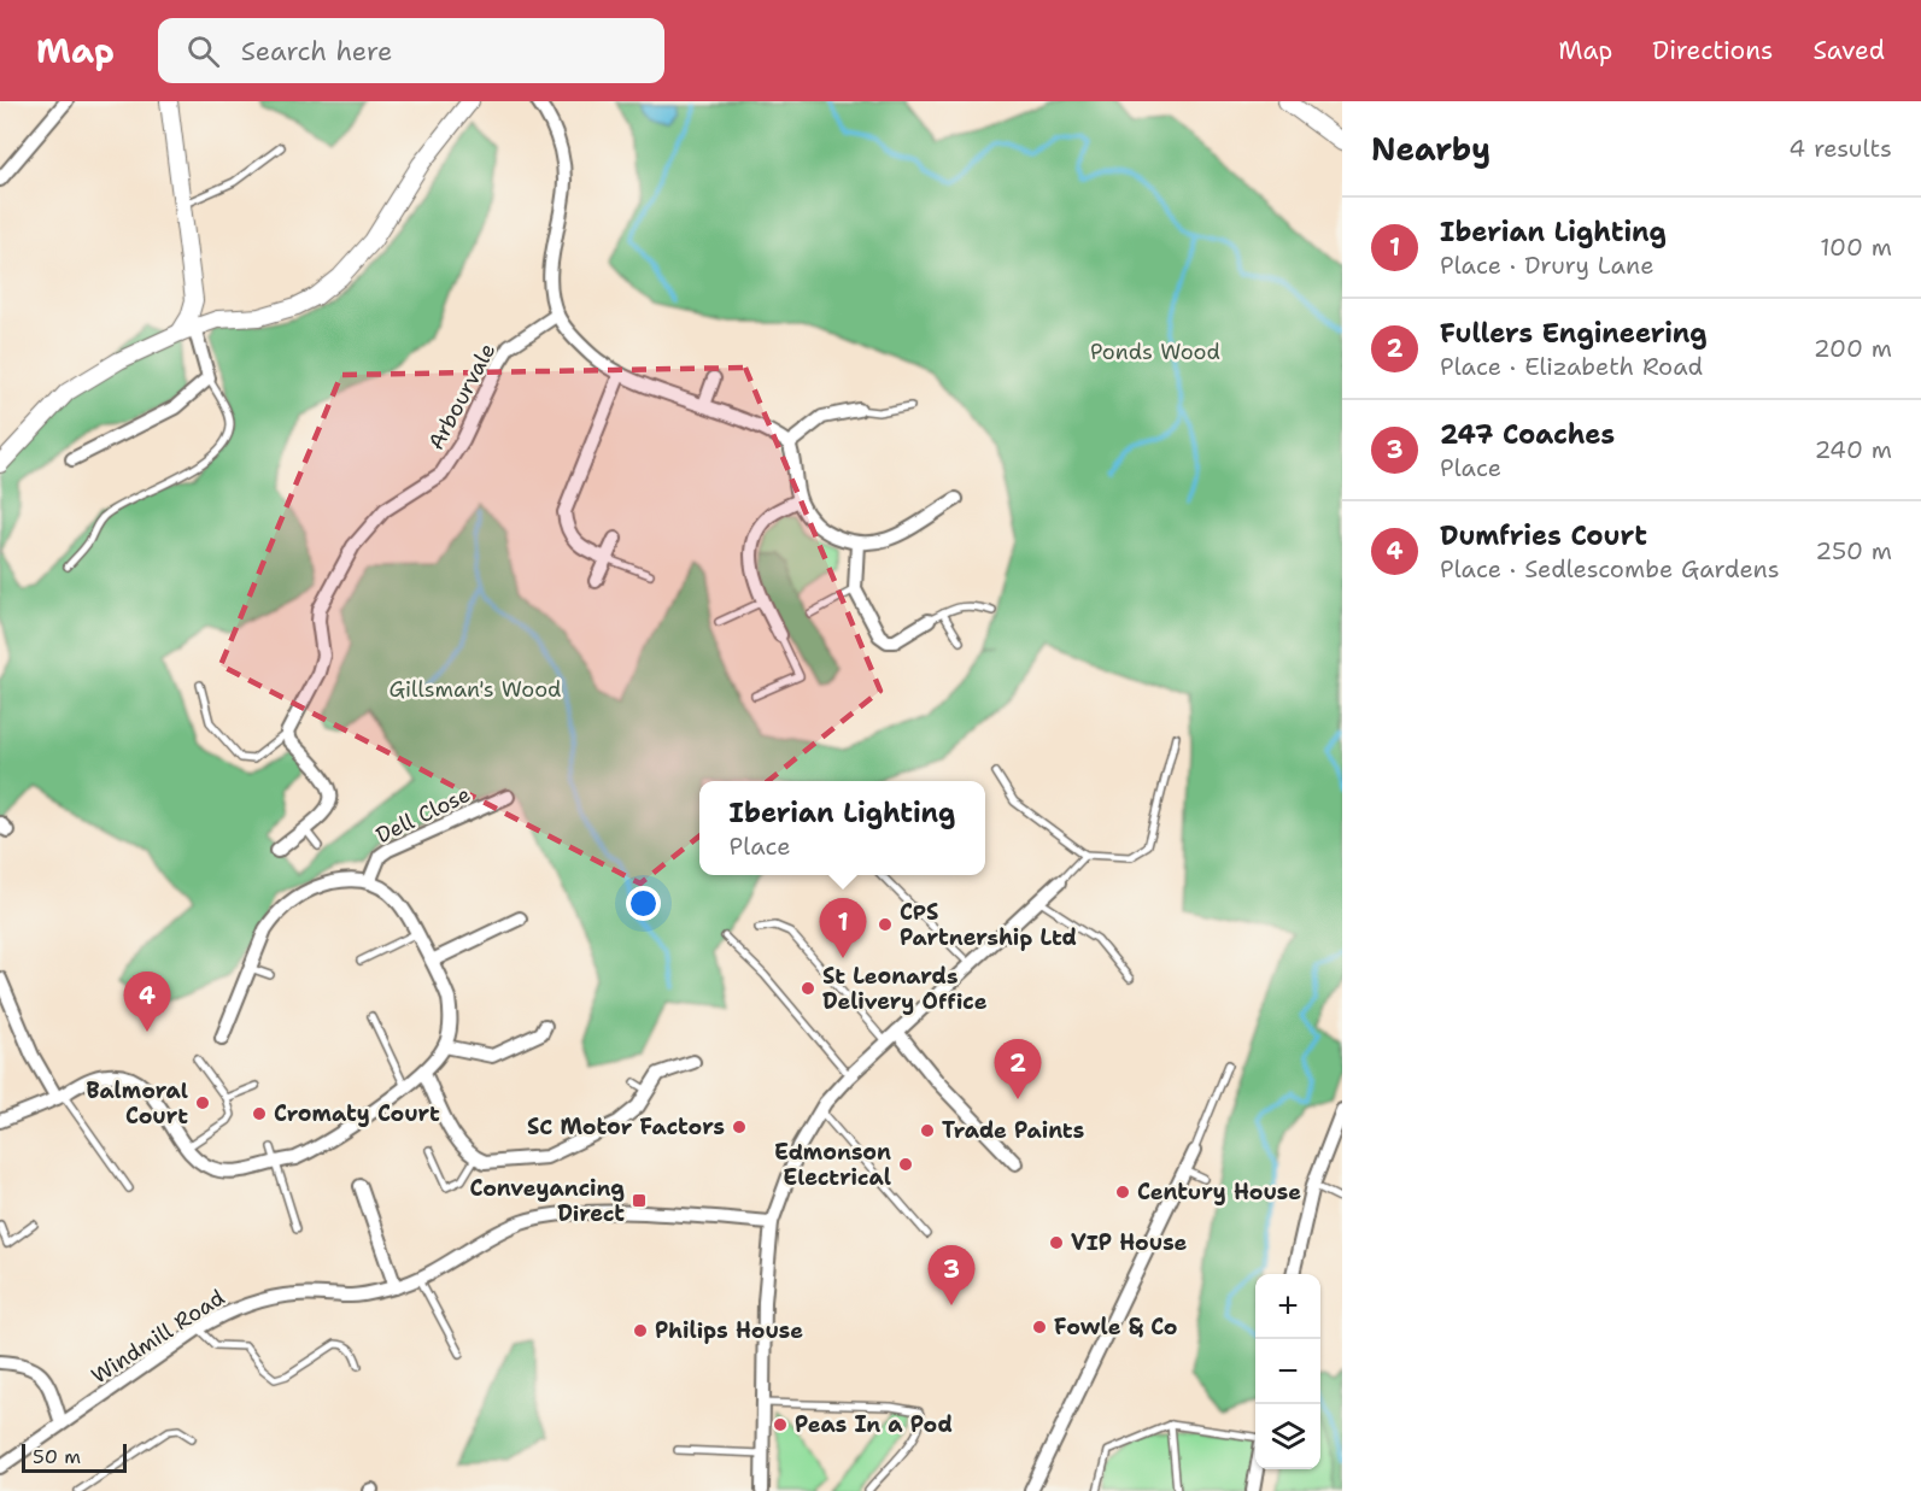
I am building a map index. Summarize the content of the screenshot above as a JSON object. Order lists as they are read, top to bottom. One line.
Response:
{"streets":{"street":["Arbourvale","Dell Close","Windmill Road"]},"parks":["Ponds Wood","Gillsman's Wood"],"places":{"other":["CPS Partnership Ltd","St Leonards Delivery Office","Balmoral Court","Cromaty Court","SC Motor Factors","Trade Paints","Edmonson Electrical","Century House","VIP House","Fowle & Co","Philips House","Peas In a Pod"],"transit":["Conveyancing Direct"]},"scale_bar":"50 m","page":{"header":"Map","search":"Search here","nav":["Map","Directions","Saved"],"heading":["Nearby","4 results"],"list":[{"mark":"1","name":"Iberian Lighting","note":"Place · Drury Lane","value":"100 m"},{"mark":"2","name":"Fullers Engineering","note":"Place · Elizabeth Road","value":"200 m"},{"mark":"3","name":"247 Coaches","note":"Place","value":"240 m"},{"mark":"4","name":"Dumfries Court","note":"Place · Sedlescombe Gardens","value":"250 m"}],"popup":["Iberian Lighting","Place"],"pins":["1","4","2","3"],"map_buttons":["+","−"],"scale":"50 m"}}
